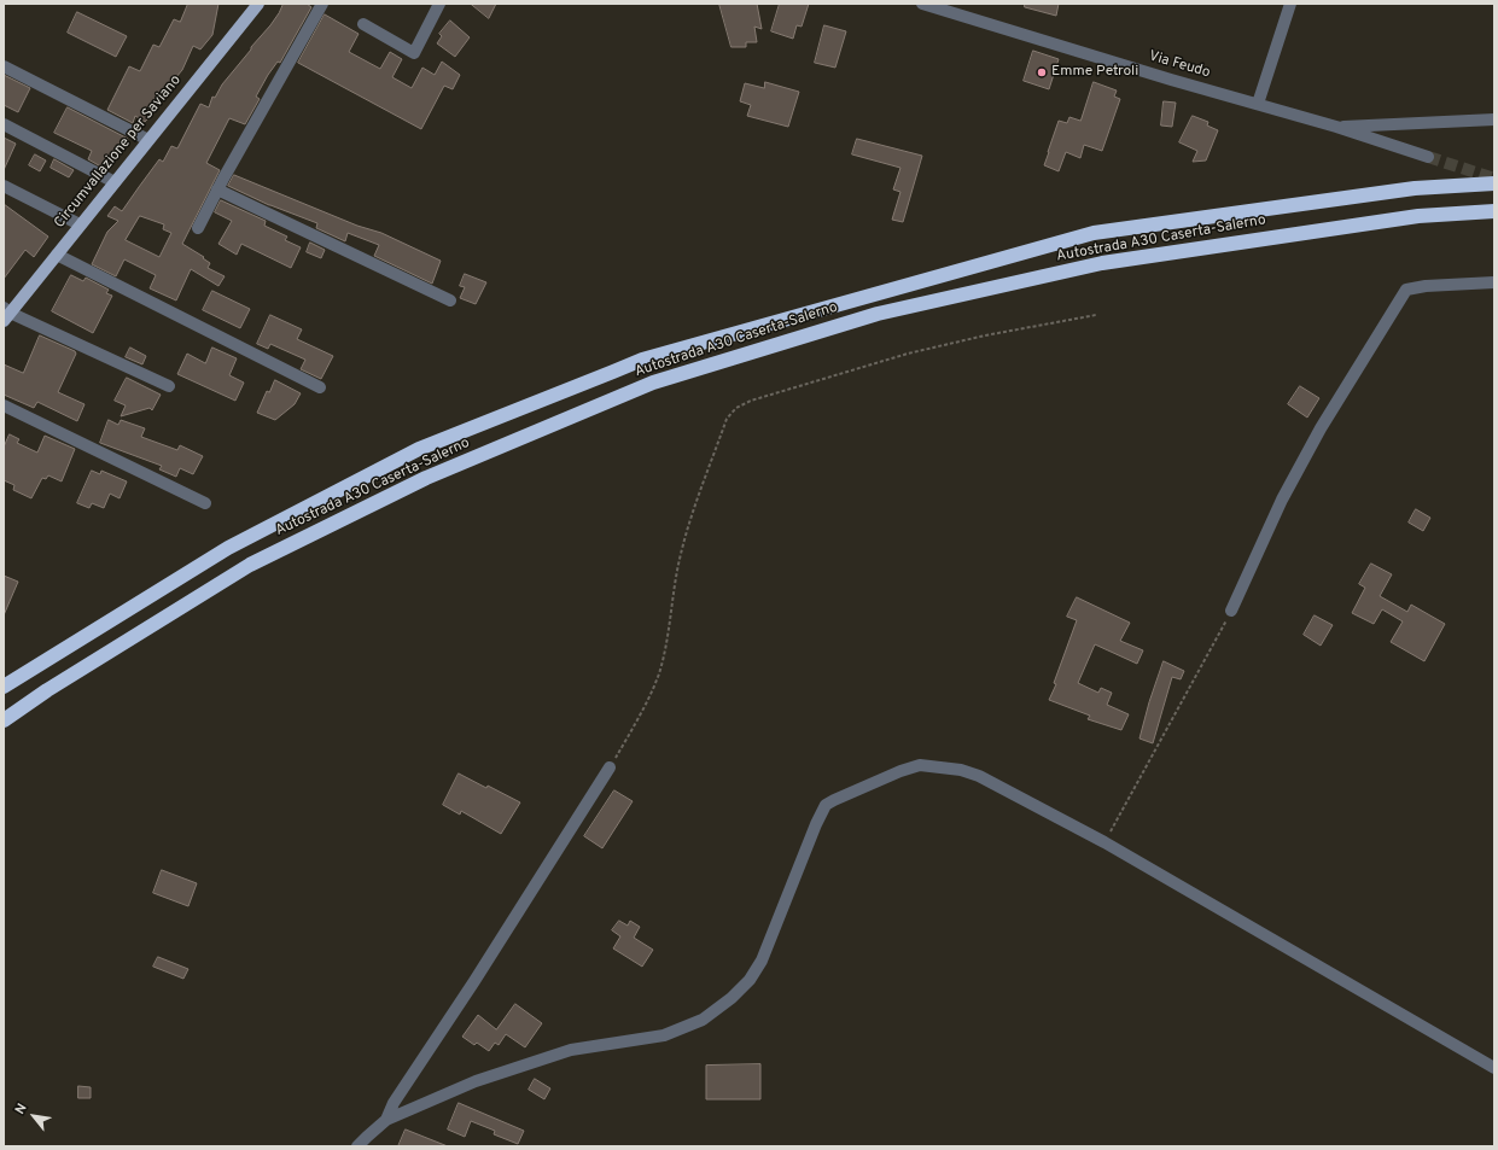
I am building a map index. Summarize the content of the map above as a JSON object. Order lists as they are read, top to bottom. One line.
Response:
{"streets":{"highway":["Autostrada A30 Caserta-Salerno"],"main road":["Circumvallazione per Saviano"],"street":["Via Feudo"]},"places":["Emme Petroli"],"north":"top left"}
